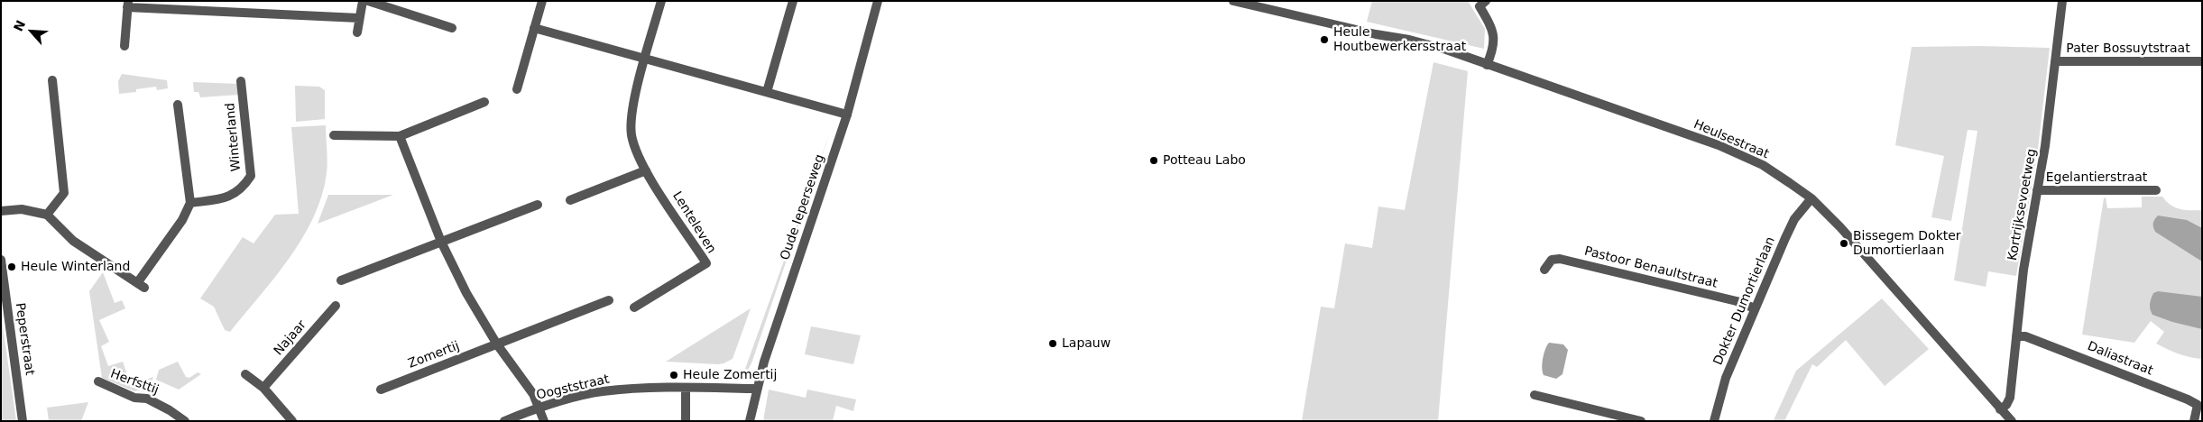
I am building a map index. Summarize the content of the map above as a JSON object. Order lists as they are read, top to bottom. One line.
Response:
{"streets":{"street":["Pater Bossuytstraat","Winterland","Heulsestraat","Egelantierstraat","Kortrijksevoetweg","Oude Ieperseweg","Lenteleven","Pastoor Benaultstraat","Dokter Dumortierlaan","Najaar","Peperstraat","Zomertij","Daliastraat","Herfsttij","Oogststraat"]},"crossings":[["Pater Bossuytstraat","Kortrijksevoetweg"],["Heulsestraat","Kortrijksevoetweg"],["Heulsestraat","Dokter Dumortierlaan"],["Egelantierstraat","Kortrijksevoetweg"],["Kortrijksevoetweg","Daliastraat"],["Oude Ieperseweg","Oogststraat"],["Pastoor Benaultstraat","Dokter Dumortierlaan"]],"places":["Heule Houtbewerkersstraat","Potteau Labo","Bissegem Dokter Dumortierlaan","Heule Winterland","Lapauw","Heule Zomertij"],"north":"top left"}
